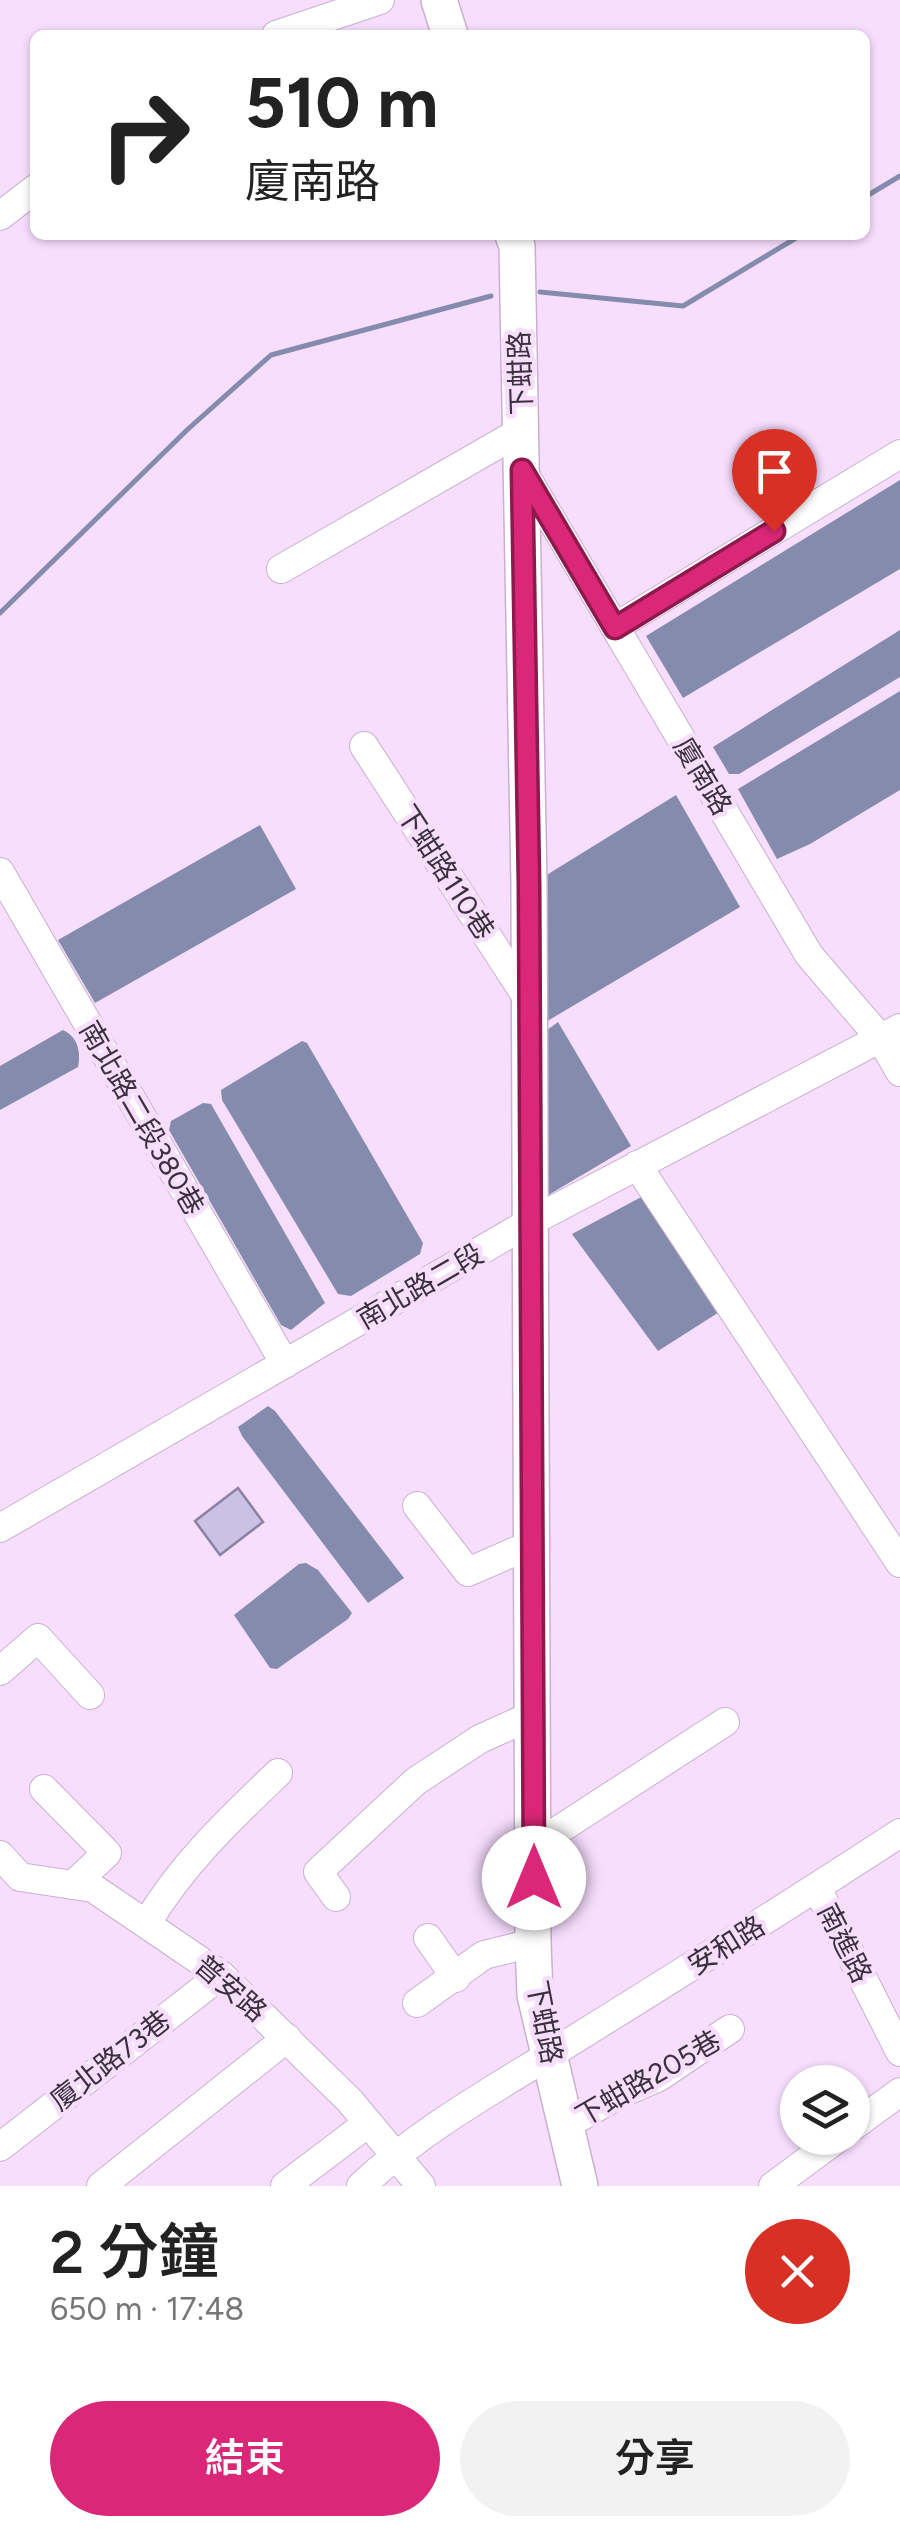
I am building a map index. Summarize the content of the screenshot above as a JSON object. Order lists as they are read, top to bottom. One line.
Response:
{"streets":{"main road":["下蚶路"],"street":["廈南路","下蚶路110巷","南北路二段380巷","南北路二段","南進路","安和路","普安路","廈北路73巷","下蚶路205巷"]},"crossings":[["下蚶路","廈南路"],["下蚶路","下蚶路110巷"],["下蚶路","南北路二段"],["下蚶路","安和路"],["下蚶路","下蚶路205巷"],["廈南路","南北路二段"],["南北路二段380巷","南北路二段"],["南進路","安和路"],["安和路","普安路"],["普安路","廈北路73巷"]],"page":{"turn":["510 m","廈南路"],"heading":["2 分鐘","650 m · 17:48"],"buttons":["結束","分享"]}}
